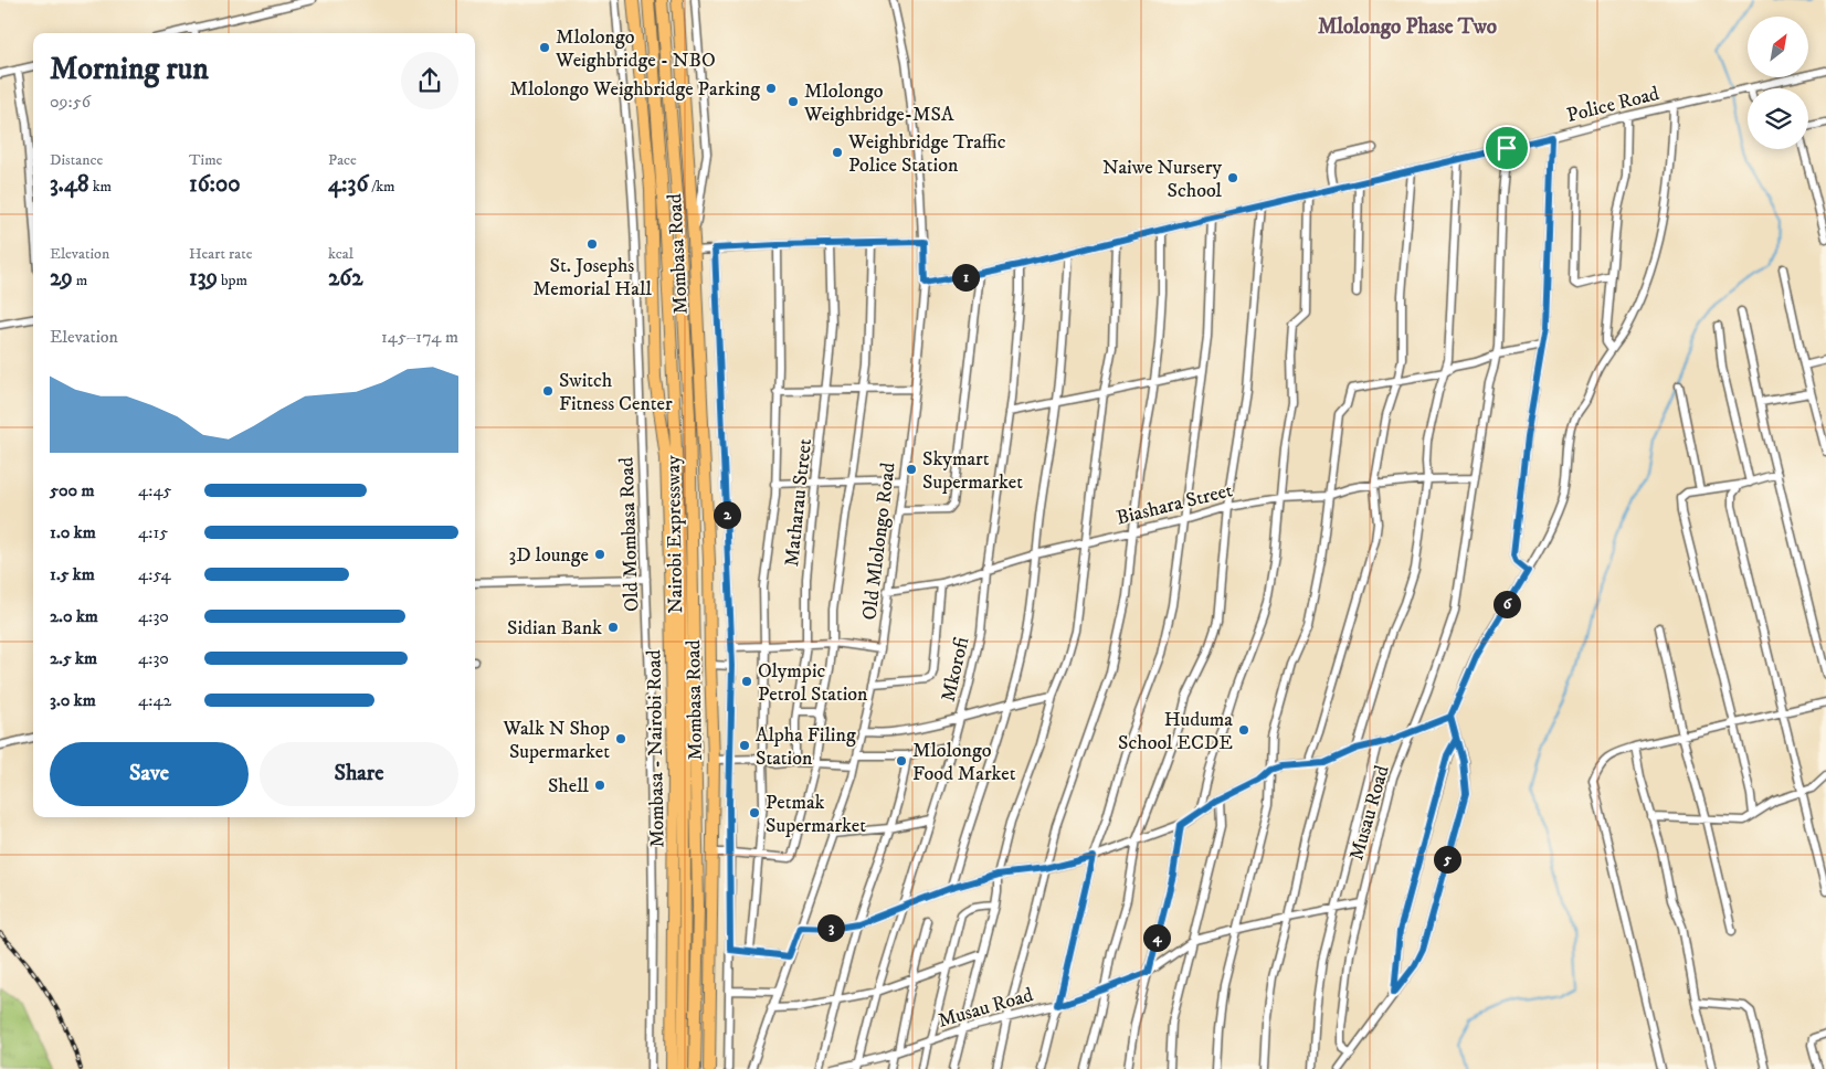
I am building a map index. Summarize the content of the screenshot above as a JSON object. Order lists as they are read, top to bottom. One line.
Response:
{"streets":{"highway":["Mombasa Road","Nairobi Expressway","Mombasa - Nairobi Road"],"street":["Police Road","Matharau Street","Biashara Street","Old Mombasa Road","Old Mlolongo Road","Mkorofi","Musau Road"]},"crossings":[["Police Road","Old Mlolongo Road"],["Police Road","Mkorofi"],["Police Road","Musau Road"],["Biashara Street","Old Mlolongo Road"],["Biashara Street","Mkorofi"],["Biashara Street","Musau Road"],["Mkorofi","Musau Road"]],"districts":["Mlolongo Phase Two"],"places":["Mlolongo Weighbridge - NBO","Mlolongo Weighbridge Parking","Mlolongo Weighbridge-MSA","Weighbridge Traffic Police Station","Naiwe Nursery School","St. Josephs Memorial Hall","Switch Fitness Center","Skymart Supermarket","3D lounge","Sidian Bank","Olympic Petrol Station","Huduma School ECDE","Walk N Shop Supermarket","Alpha Filing Station","Mlolongo Food Market","Shell","Petmak Supermarket"],"north":"top right","page":{"heading":["Morning run","09:56"],"stats":[["Distance","3.48 km"],["Time","16:00"],["Pace","4:36 /km"],["Elevation","29 m"],["Heart rate","139 bpm"],["kcal","262"]],"pins":["1","2","6","5","3","4"],"chart":["Elevation","145–174 m"],"list":[{"name":"500 m","note":"4:45"},{"name":"1.0 km","note":"4:15"},{"name":"1.5 km","note":"4:54"},{"name":"2.0 km","note":"4:30"},{"name":"2.5 km","note":"4:30"},{"name":"3.0 km","note":"4:42"}],"buttons":["Save","Share"]}}
